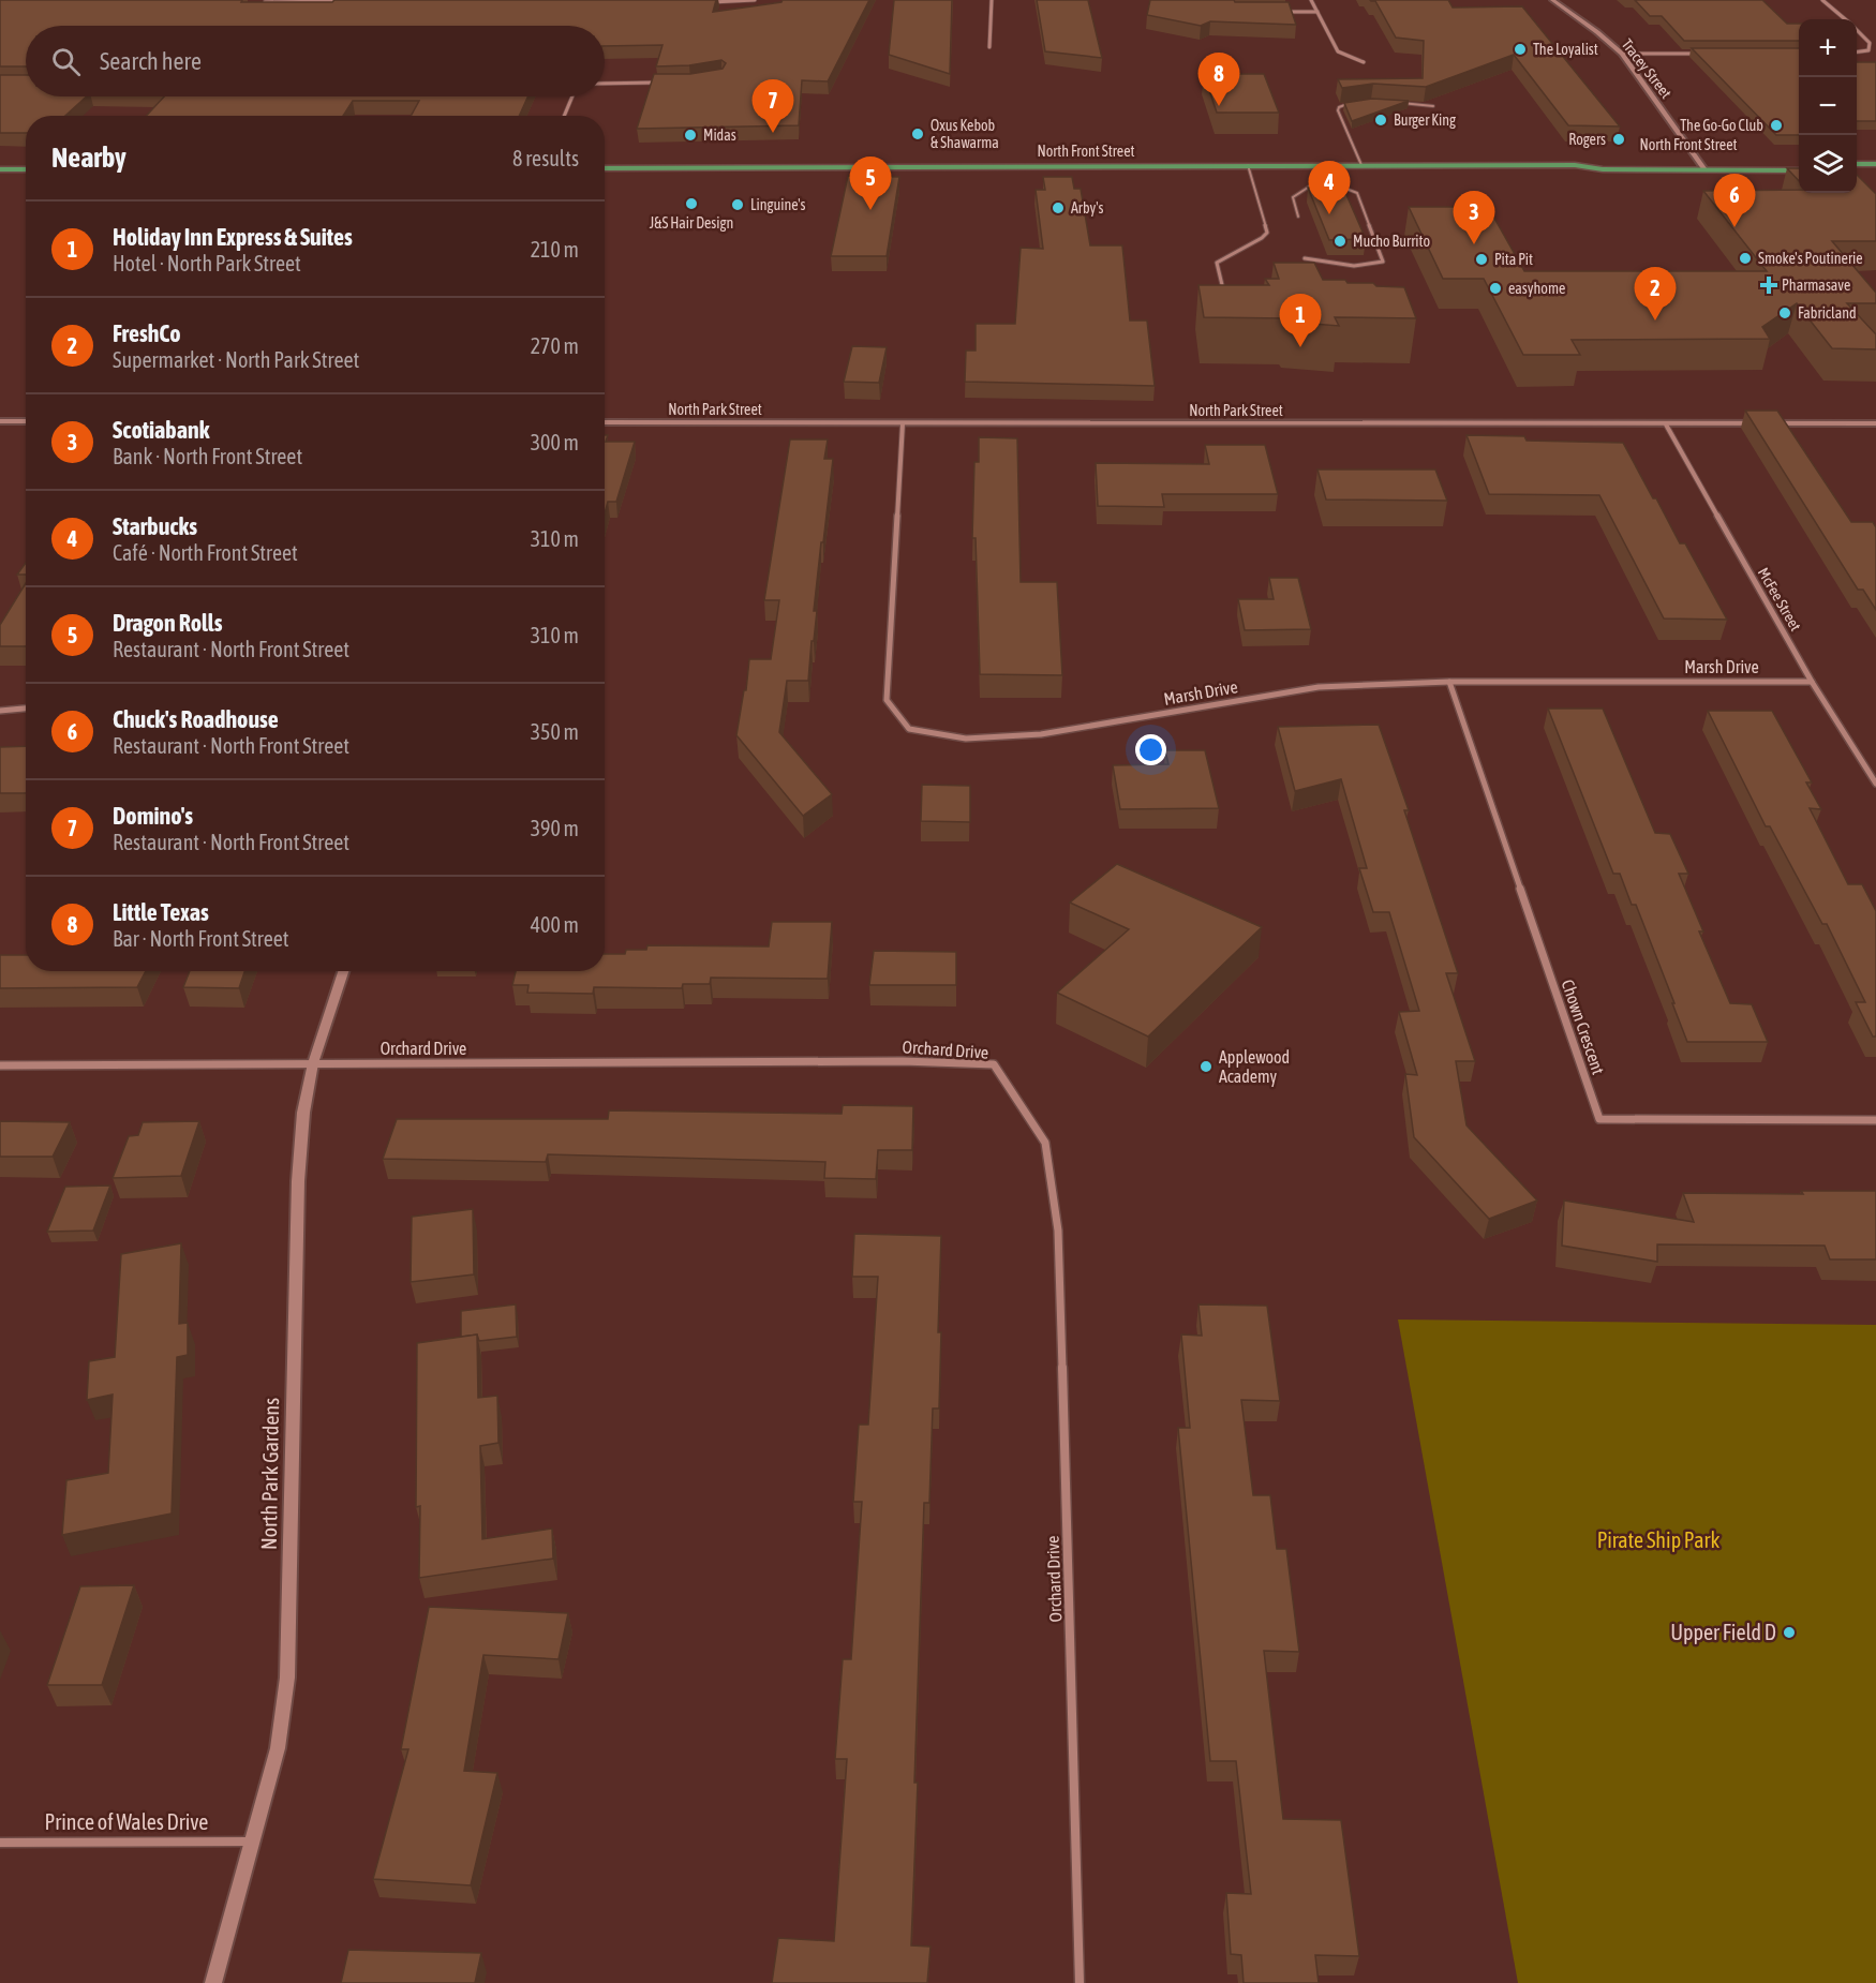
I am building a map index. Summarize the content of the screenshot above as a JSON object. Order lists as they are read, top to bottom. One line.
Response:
{"streets":{"main road":["North Front Street"],"street":["Tracey Street","North Park Street","McFee Street","Marsh Drive","Chown Crescent","Orchard Drive","North Park Gardens","Prince of Wales Drive"]},"crossings":[["Tracey Street","North Front Street"],["North Park Street","McFee Street"],["North Park Street","Marsh Drive"],["McFee Street","Marsh Drive"],["Marsh Drive","Chown Crescent"],["Orchard Drive","North Park Gardens"],["North Park Gardens","Prince of Wales Drive"]],"parks":["Pirate Ship Park"],"places":{"other":["The Loyalist","Burger King","The Go-Go Club","Oxus Kebob & Shawarma","Midas","Rogers","J&S Hair Design","Linguine's","Arby's","Mucho Burrito","Smoke's Poutinerie","Pita Pit","easyhome","Fabricland","Applewood Academy","Upper Field D"],"health":["Pharmasave"]},"page":{"map_buttons":["+","−"],"search":"Search here","pins":["8","7","5","4","6","3","2","1"],"heading":["Nearby","8 results"],"list":[{"mark":"1","name":"Holiday Inn Express & Suites","note":"Hotel · North Park Street","value":"210 m"},{"mark":"2","name":"FreshCo","note":"Supermarket · North Park Street","value":"270 m"},{"mark":"3","name":"Scotiabank","note":"Bank · North Front Street","value":"300 m"},{"mark":"4","name":"Starbucks","note":"Café · North Front Street","value":"310 m"},{"mark":"5","name":"Dragon Rolls","note":"Restaurant · North Front Street","value":"310 m"},{"mark":"6","name":"Chuck's Roadhouse","note":"Restaurant · North Front Street","value":"350 m"},{"mark":"7","name":"Domino's","note":"Restaurant · North Front Street","value":"390 m"},{"mark":"8","name":"Little Texas","note":"Bar · North Front Street","value":"400 m"}]}}
